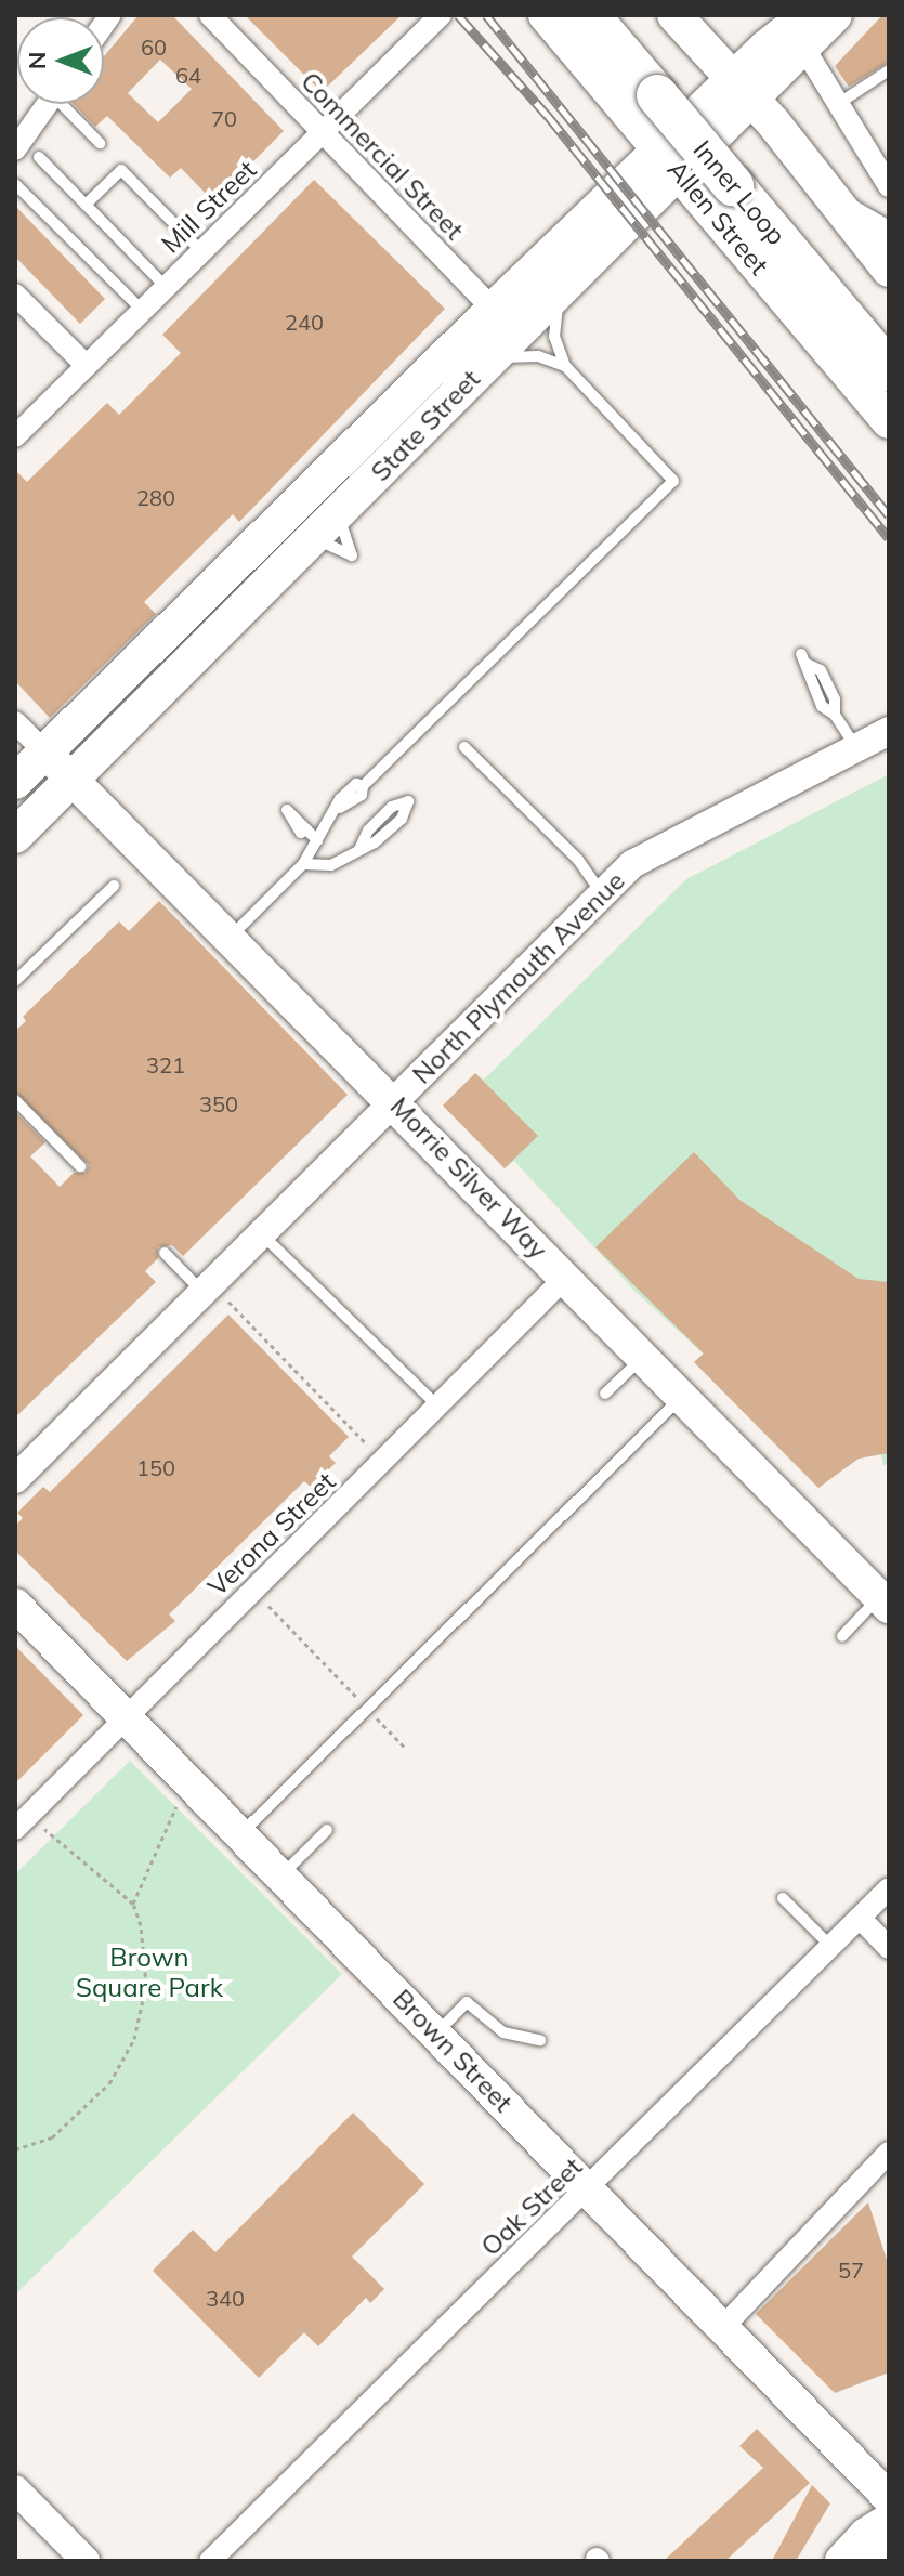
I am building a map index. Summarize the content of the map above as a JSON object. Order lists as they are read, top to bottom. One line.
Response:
{"streets":{"highway":["Inner Loop"],"main road":["Allen Street","State Street","Morrie Silver Way","Brown Street"],"street":["Commercial Street","Mill Street","North Plymouth Avenue","Verona Street","Oak Street"]},"crossings":[["Commercial Street","Mill Street"],["Commercial Street","State Street"],["Allen Street","State Street"],["State Street","Morrie Silver Way"],["North Plymouth Avenue","Morrie Silver Way"],["Morrie Silver Way","Verona Street"],["Verona Street","Brown Street"],["Brown Street","Oak Street"]],"parks":["Brown Square Park"],"house_numbers":["60","64","70","240","280","321","350","150","57","340"],"north":"left"}
